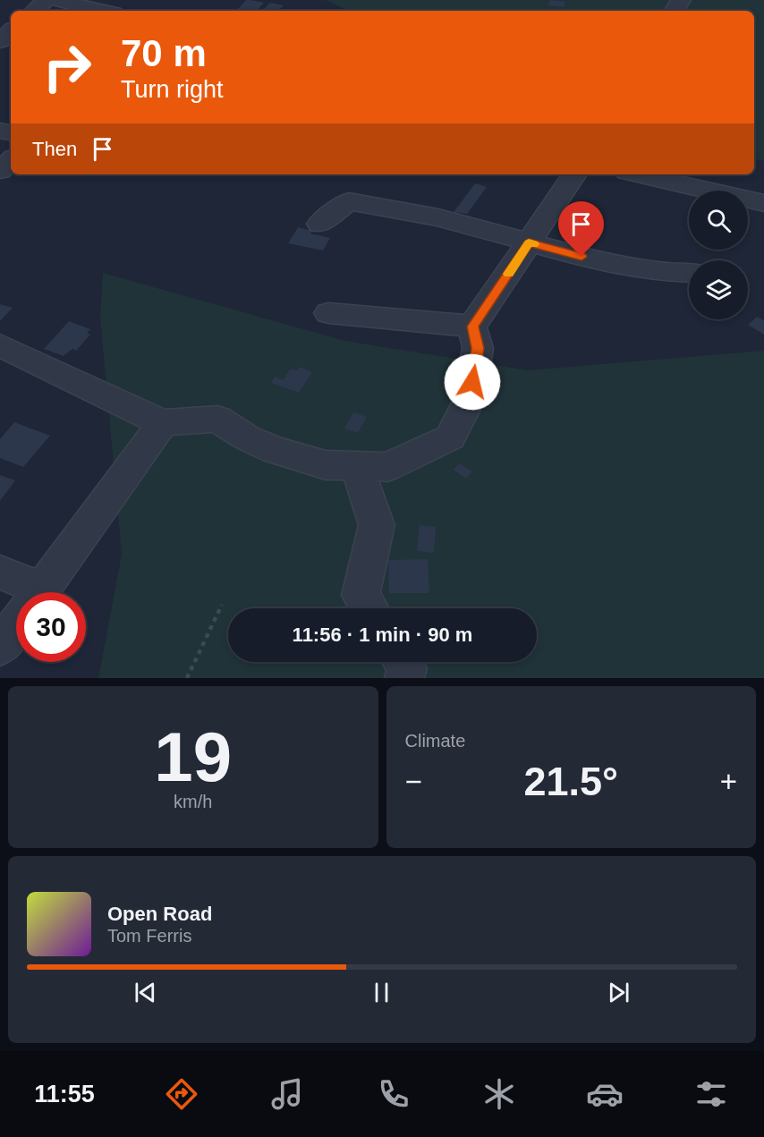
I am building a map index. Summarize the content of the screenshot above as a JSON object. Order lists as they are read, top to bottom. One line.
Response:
{"page":{"turn":["70 m","Turn right"],"then":"Then","limit":"30","trip":"11:56 · 1 min · 90 m","tile":[["19","km/h"],"Climate"],"heat":["−","21.5°","+"],"song":["Open Road","Tom Ferris"],"tabs":"11:55"}}
